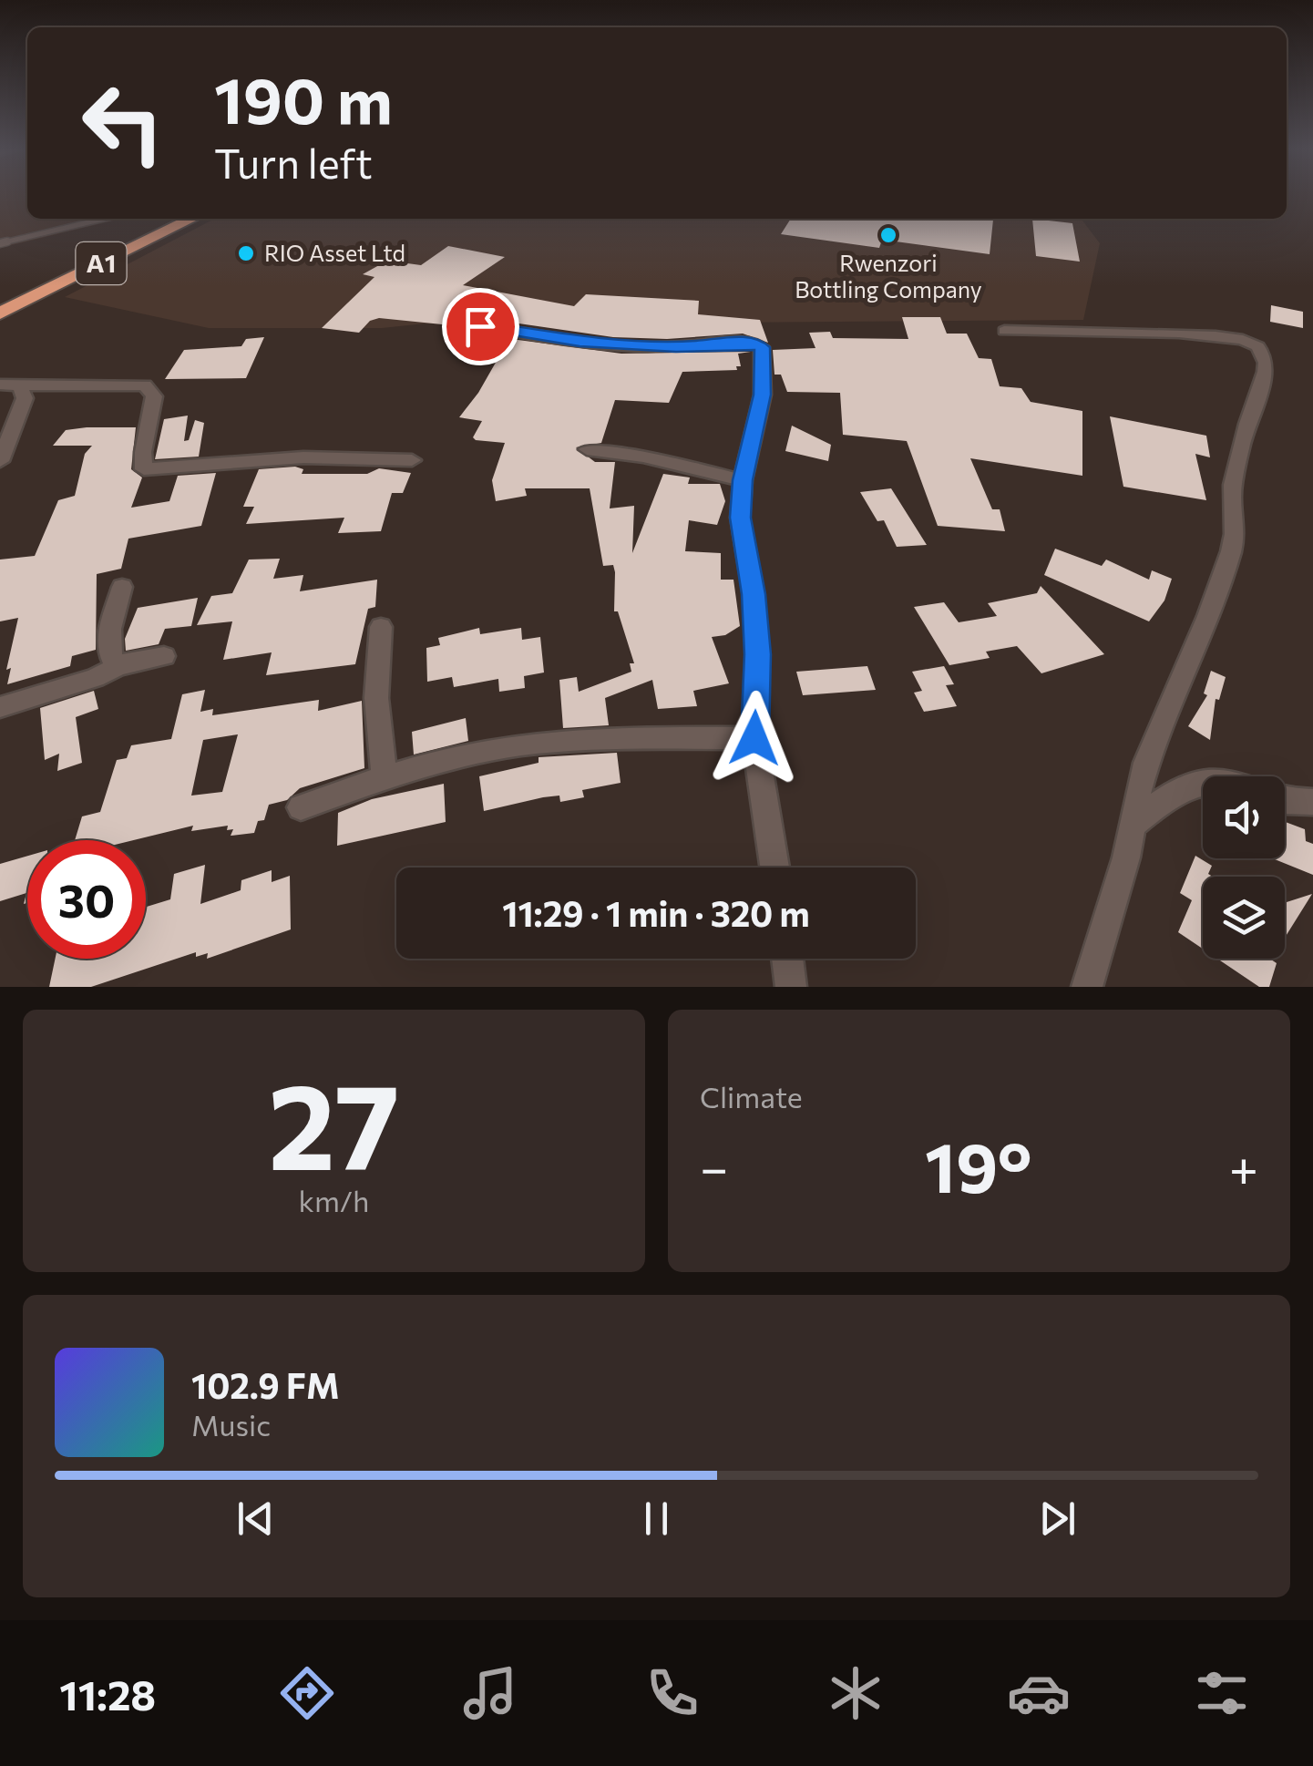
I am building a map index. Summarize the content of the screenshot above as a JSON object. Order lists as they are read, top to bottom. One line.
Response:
{"streets":{"highway":["A1"]},"places":["Rwenzori Bottling Company","RIO Asset Ltd"],"page":{"turn":["190 m","Turn left"],"limit":"30","trip":"11:29 · 1 min · 320 m","tile":[["27","km/h"],"Climate"],"heat":["−","19°","+"],"song":["102.9 FM","Music"],"tabs":"11:28"}}
